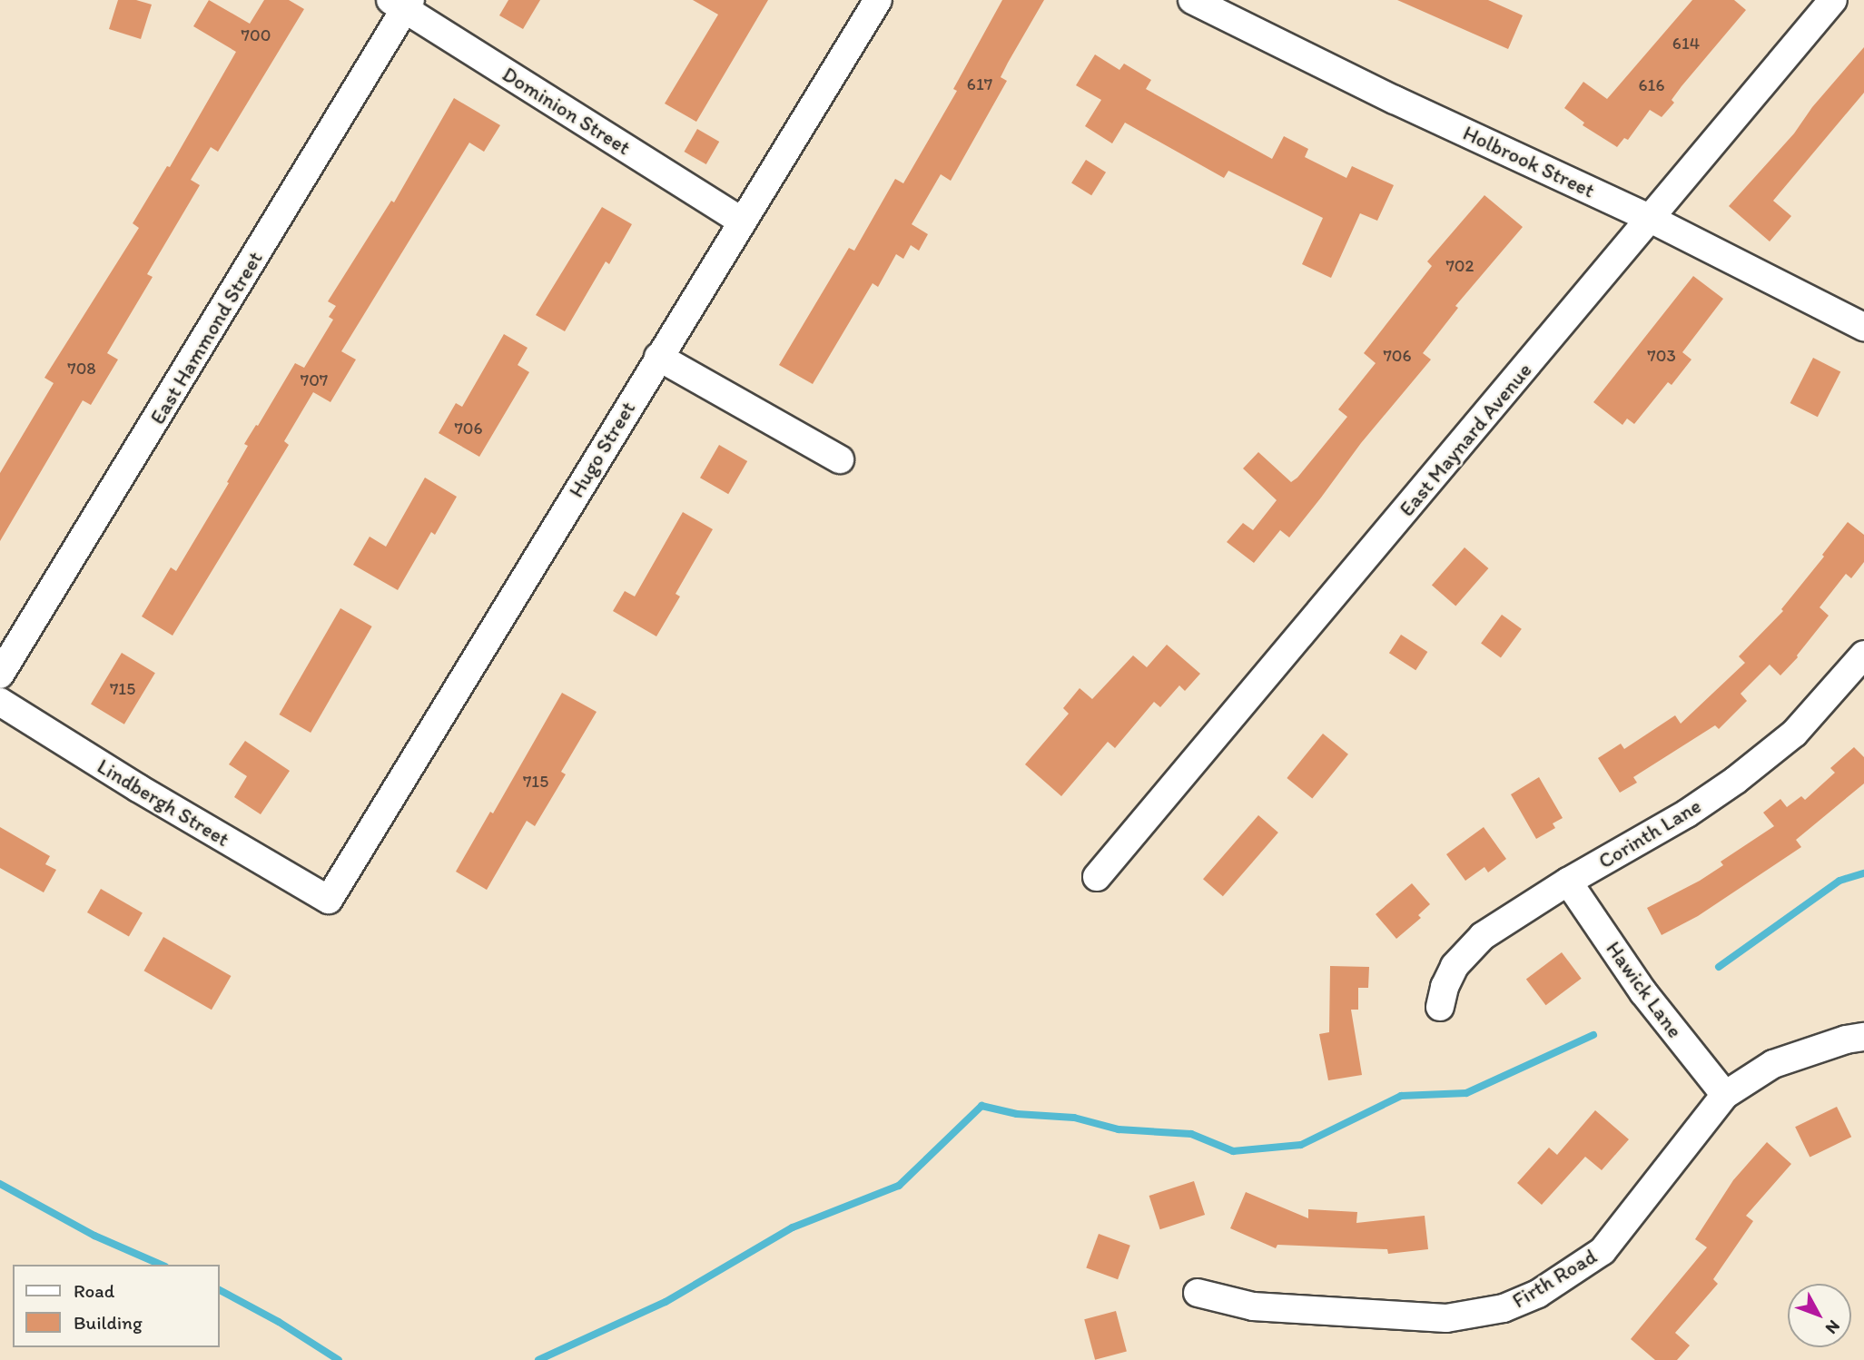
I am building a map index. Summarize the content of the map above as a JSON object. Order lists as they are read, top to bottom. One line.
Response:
{"streets":{"street":["Dominion Street","Holbrook Street","East Hammond Street","East Maynard Avenue","Hugo Street","Lindbergh Street","Corinth Lane","Hawick Lane","Firth Road"]},"crossings":[["Dominion Street","East Hammond Street"],["Dominion Street","Hugo Street"],["Holbrook Street","East Maynard Avenue"],["Hugo Street","Lindbergh Street"],["Corinth Lane","Hawick Lane"],["Hawick Lane","Firth Road"]],"house_numbers":["700","614","617","616","702","706","703","708","707","706","715","715"],"legend":["Road","Building"],"north":"bottom right"}
